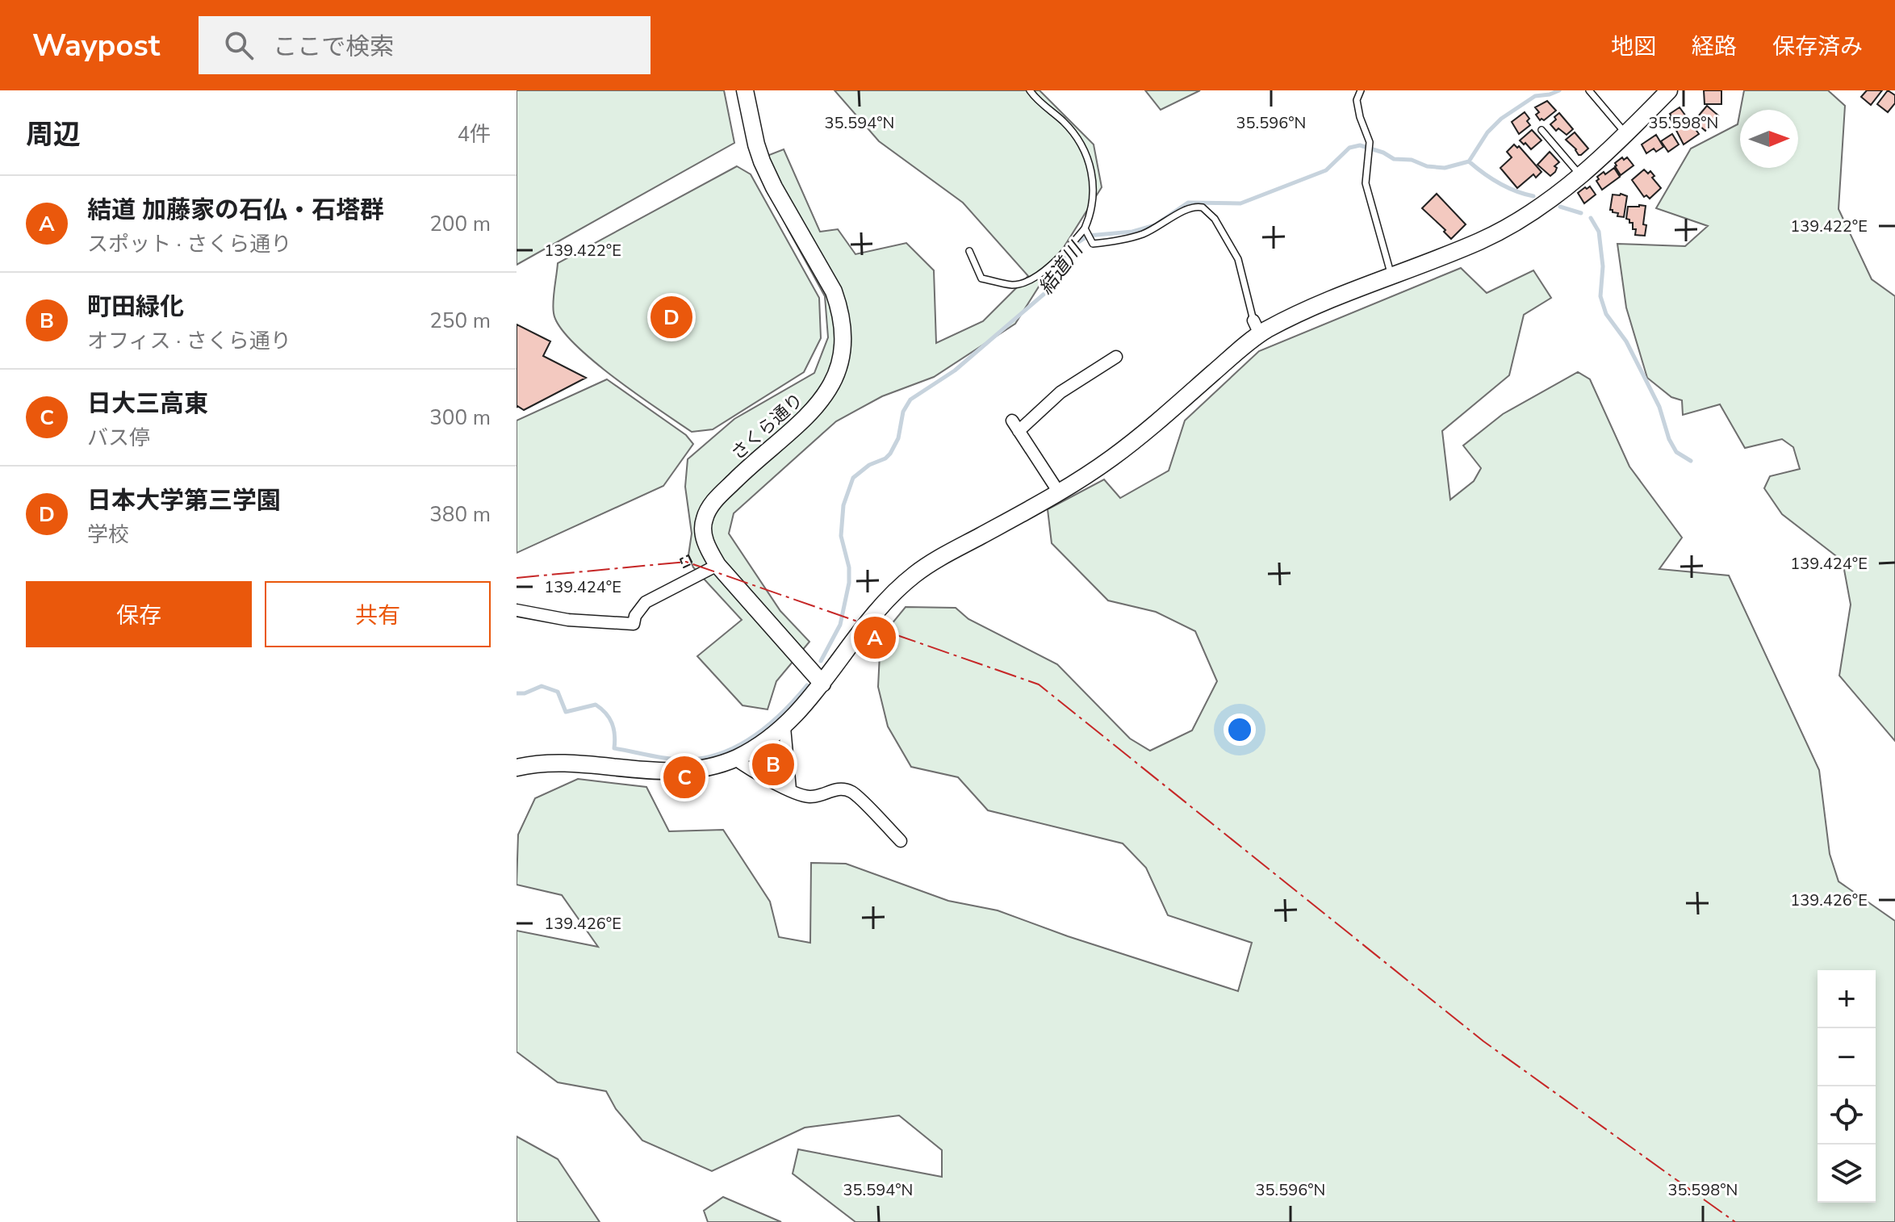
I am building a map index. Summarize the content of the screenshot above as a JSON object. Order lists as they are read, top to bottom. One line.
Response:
{"streets":{"street":["さくら通り"]},"water":["結道川"],"north":"right","page":{"header":"Waypost","search":"ここで検索","nav":["地図","経路","保存済み"],"heading":["周辺","4件"],"list":[{"mark":"A","name":"結道 加藤家の石仏・石塔群","note":"スポット · さくら通り","value":"200 m"},{"mark":"B","name":"町田緑化","note":"オフィス · さくら通り","value":"250 m"},{"mark":"C","name":"日大三高東","note":"バス停","value":"300 m"},{"mark":"D","name":"日本大学第三学園","note":"学校","value":"380 m"}],"pins":["D","A","B","C"],"buttons":["保存","共有"],"map_buttons":["+","−"]},"coordinates":["35.594°N","35.596°N","35.598°N","139.422°E","139.424°E","139.426°E"]}
